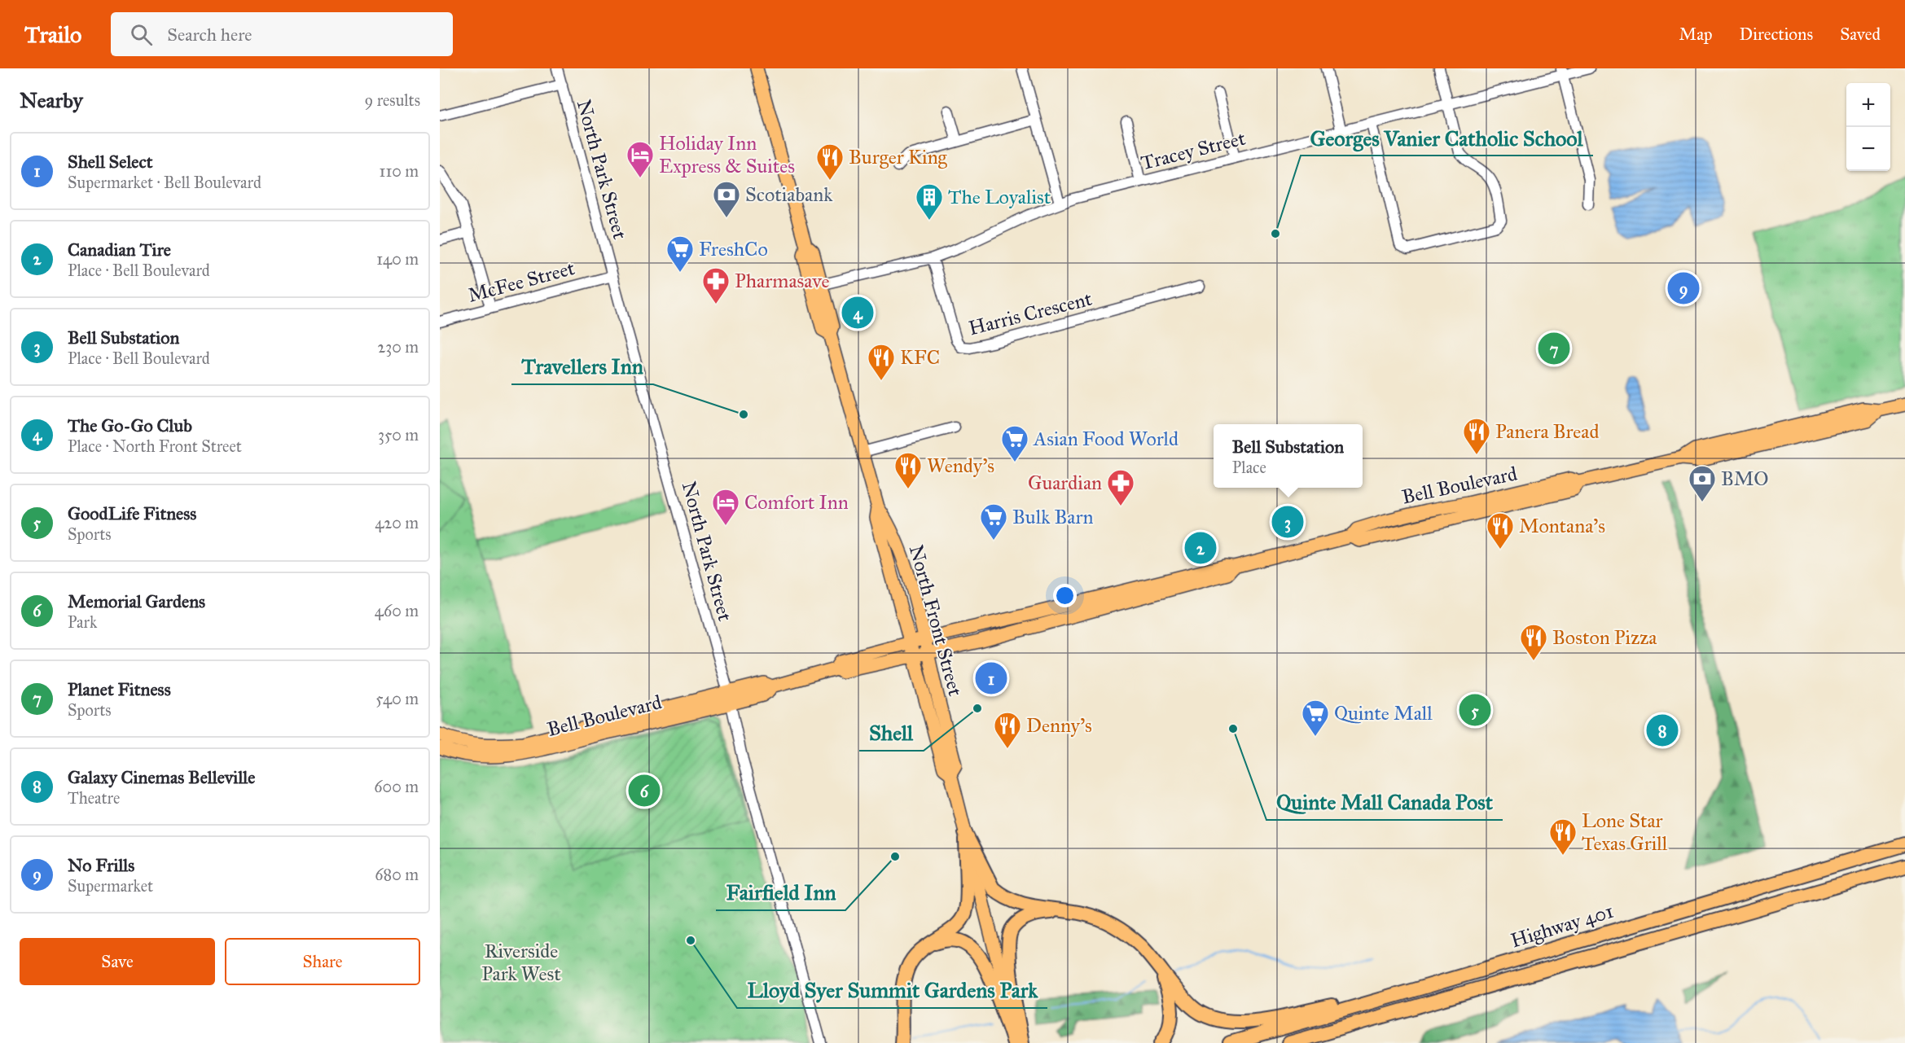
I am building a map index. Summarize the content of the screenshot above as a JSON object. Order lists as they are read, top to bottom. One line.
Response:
{"streets":{"highway":["Highway 401"],"main road":["Bell Boulevard","North Front Street"],"street":["Tracey Street","North Park Street","McFee Street","Harris Crescent"]},"crossings":[["Tracey Street","Harris Crescent"],["Tracey Street","North Front Street"],["North Park Street","McFee Street"],["North Park Street","Bell Boulevard"],["Bell Boulevard","North Front Street"]],"parks":["Riverside Park West"],"places":{"hotel":["Holiday Inn Express & Suites","Comfort Inn"],"restaurant":["Burger King","KFC","Panera Bread","Wendy's","Montana's","Boston Pizza","Denny's","Lone Star Texas Grill"],"bank":["Scotiabank","BMO"],"building":["The Loyalist"],"other":["Georges Vanier Catholic School","Travellers Inn","Shell","Quinte Mall Canada Post","Fairfield Inn","Lloyd Syer Summit Gardens Park"],"supermarket":["FreshCo","Asian Food World","Bulk Barn","Quinte Mall"],"pharmacy":["Pharmasave","Guardian"]},"page":{"header":"Trailo","search":"Search here","nav":["Map","Directions","Saved"],"heading":["Nearby","9 results"],"map_buttons":["+","−"],"list":[{"mark":"1","name":"Shell Select","note":"Supermarket · Bell Boulevard","value":"110 m"},{"mark":"2","name":"Canadian Tire","note":"Place · Bell Boulevard","value":"140 m"},{"mark":"3","name":"Bell Substation","note":"Place · Bell Boulevard","value":"230 m"},{"mark":"4","name":"The Go-Go Club","note":"Place · North Front Street","value":"350 m"},{"mark":"5","name":"GoodLife Fitness","note":"Sports","value":"420 m"},{"mark":"6","name":"Memorial Gardens","note":"Park","value":"460 m"},{"mark":"7","name":"Planet Fitness","note":"Sports","value":"540 m"},{"mark":"8","name":"Galaxy Cinemas Belleville","note":"Theatre","value":"600 m"},{"mark":"9","name":"No Frills","note":"Supermarket","value":"680 m"}],"pins":["9","4","7","3","2","1","5","8","6"],"popup":["Bell Substation","Place"],"buttons":["Save","Share"]}}
